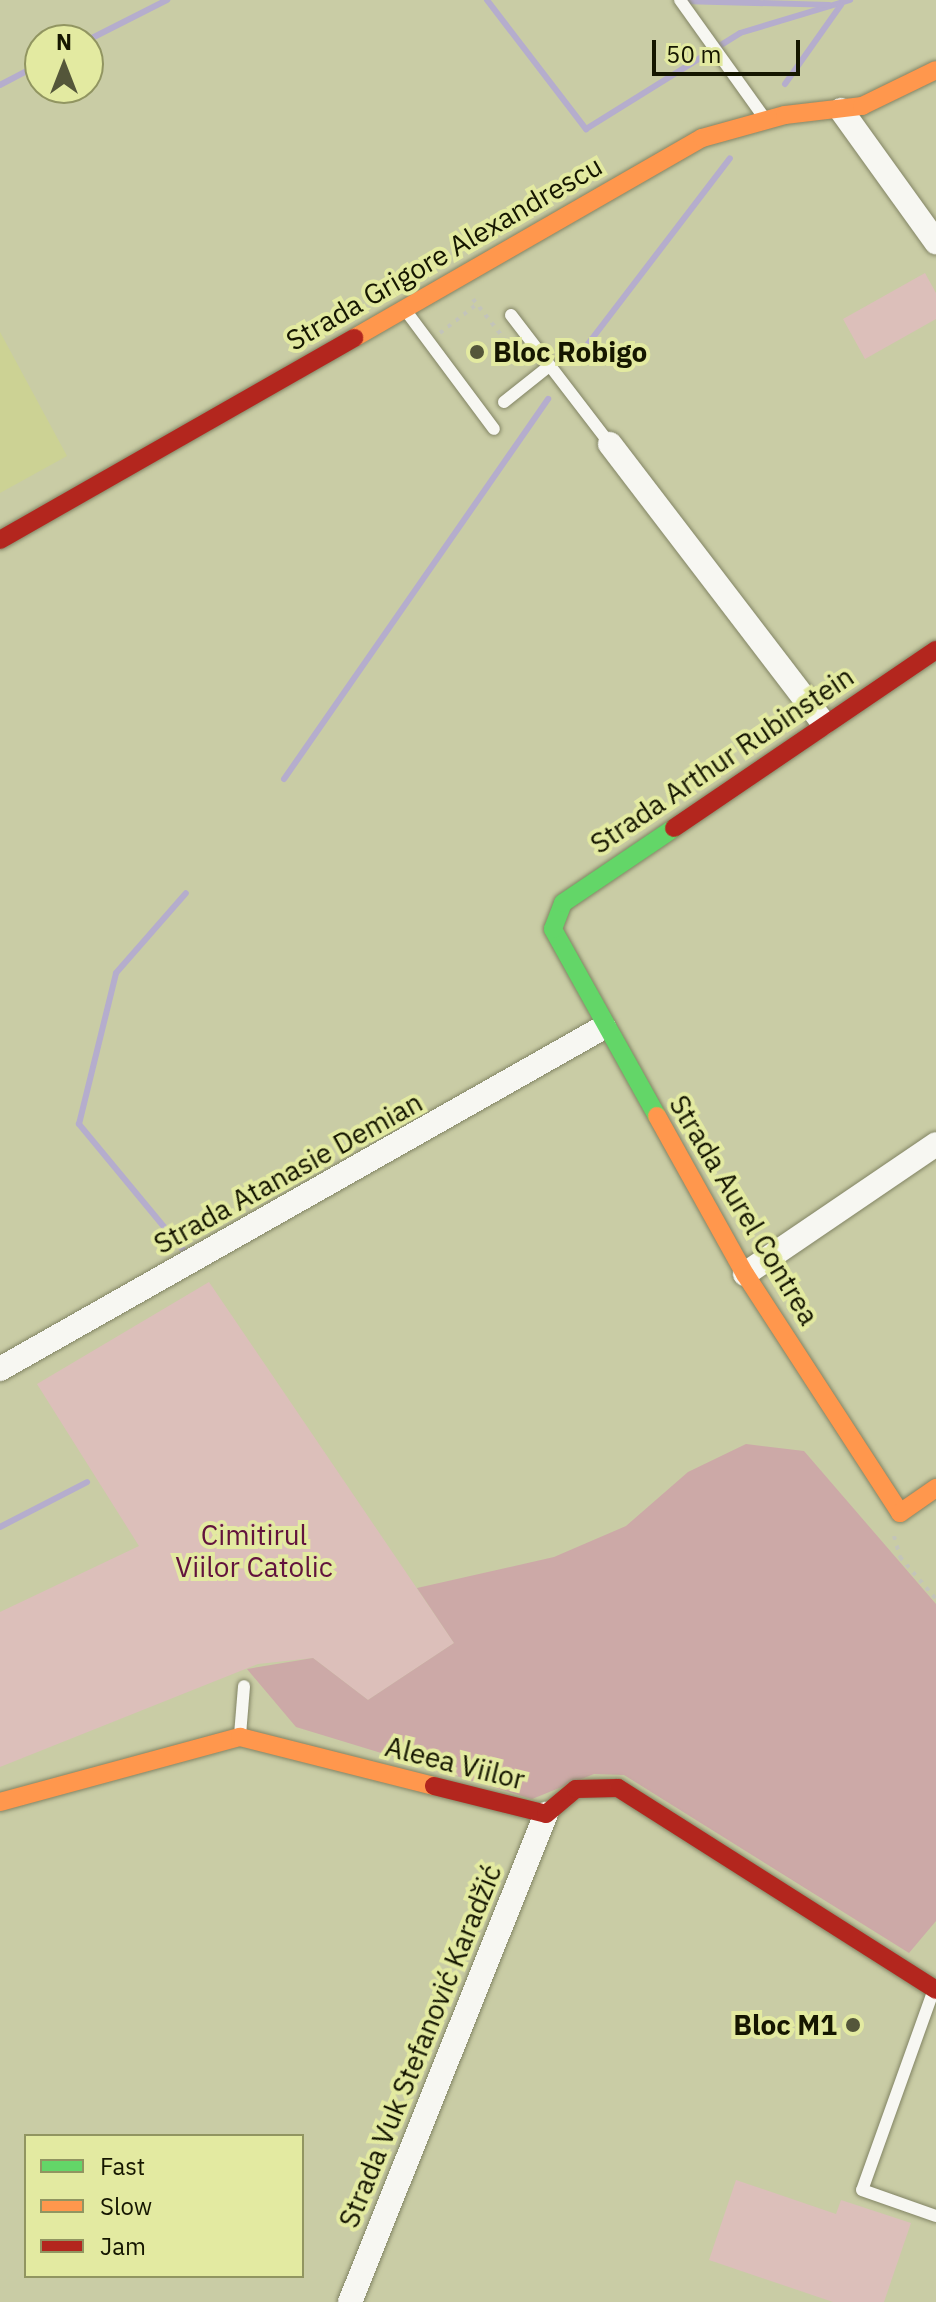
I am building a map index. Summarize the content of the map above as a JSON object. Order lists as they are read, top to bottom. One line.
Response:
{"streets":{"street":["Strada Grigore Alexandrescu","Strada Arthur Rubinstein","Strada Atanasie Demian","Strada Aurel Contrea","Aleea Viilor","Strada Vuk Stefanović Karadžić"]},"crossings":[["Strada Arthur Rubinstein","Strada Aurel Contrea"],["Strada Atanasie Demian","Strada Aurel Contrea"],["Aleea Viilor","Strada Vuk Stefanović Karadžić"]],"parks":["Cimitirul Viilor Catolic"],"places":["Bloc Robigo","Bloc M1"],"legend":["Fast","Slow","Jam"],"scale_bar":"50 m","north":"top"}
